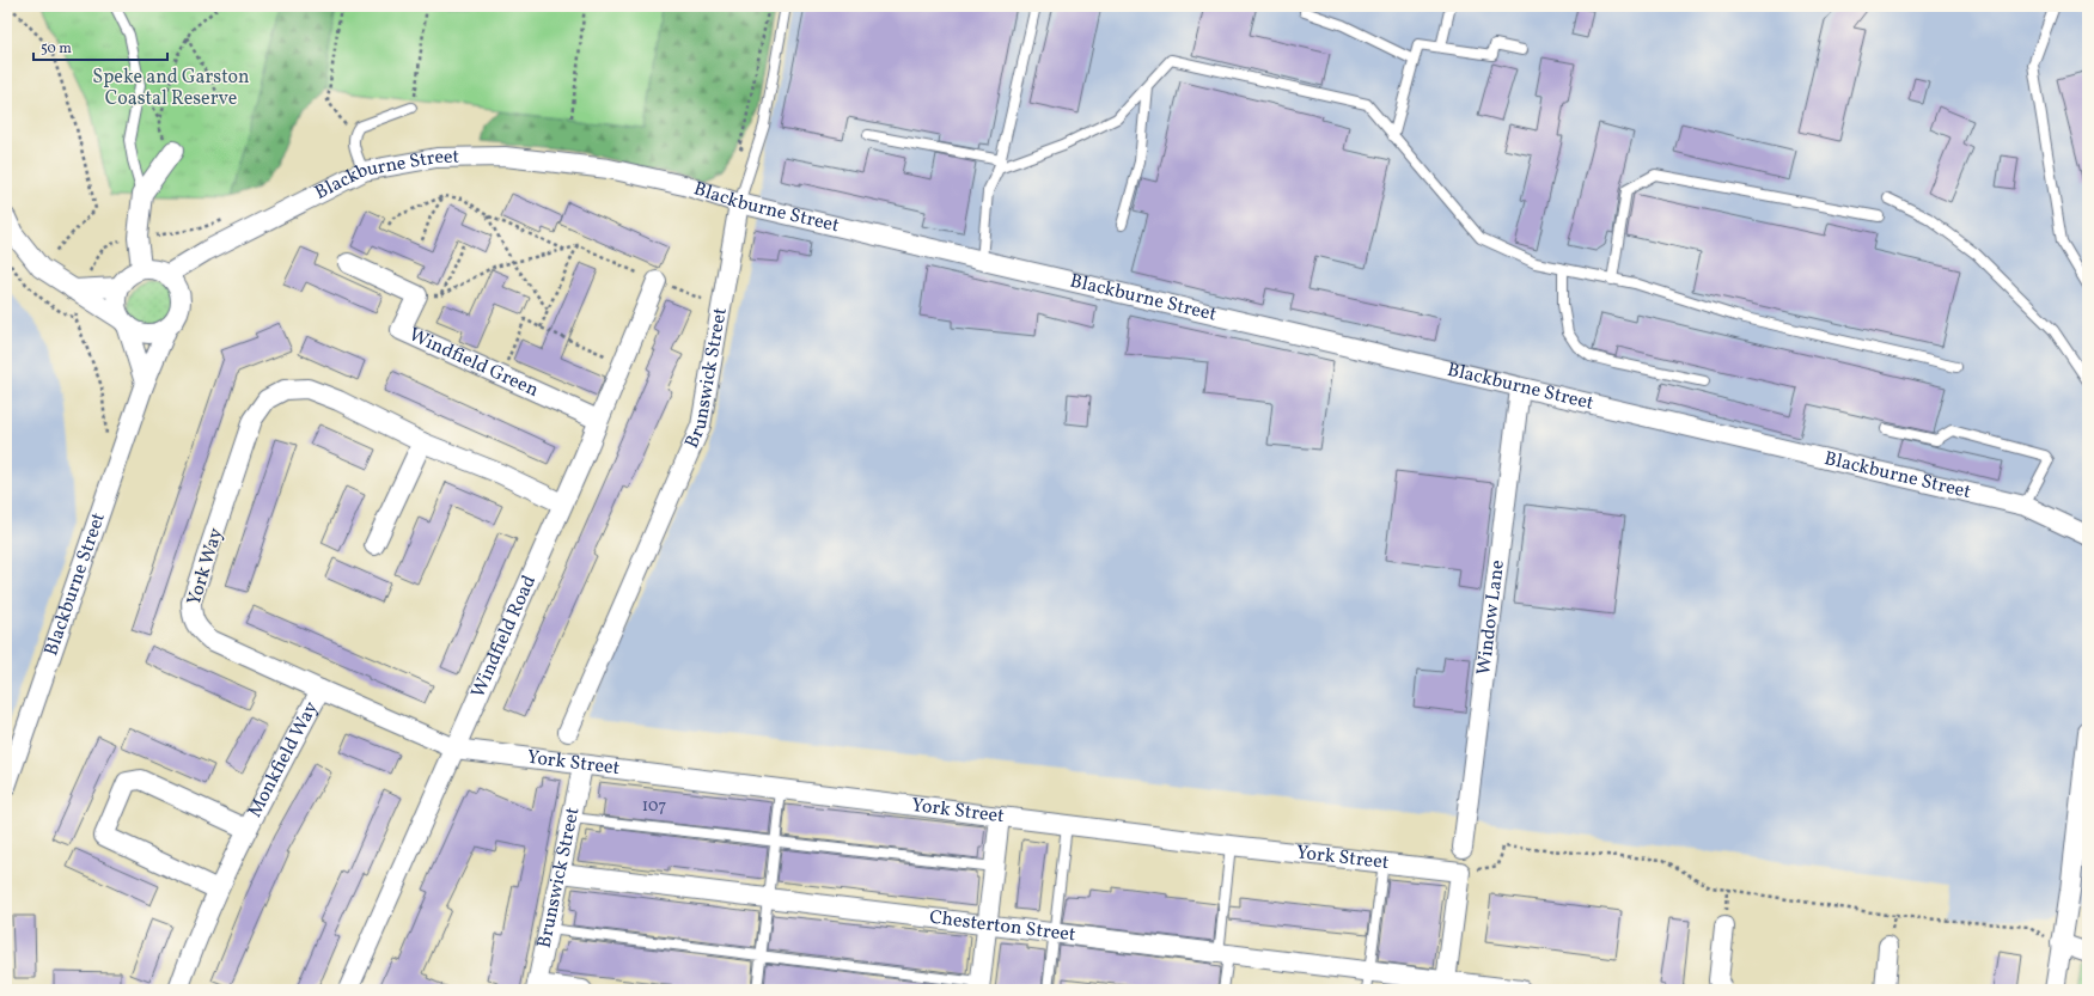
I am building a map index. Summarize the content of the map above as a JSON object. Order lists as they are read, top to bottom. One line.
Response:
{"streets":{"street":["Blackburne Street","Windfield Green","Brunswick Street","York Way","Window Lane","Windfield Road","Monkfield Way","York Street","Chesterton Street"]},"crossings":[["Blackburne Street","Brunswick Street"],["Blackburne Street","Window Lane"],["Windfield Green","Windfield Road"],["Brunswick Street","York Street"],["Brunswick Street","Chesterton Street"],["York Way","Windfield Road"],["York Way","Monkfield Way"],["York Way","York Street"],["Windfield Road","York Street"]],"parks":["Speke and Garston Coastal Reserve"],"house_numbers":["107"],"scale_bar":"50 m"}
